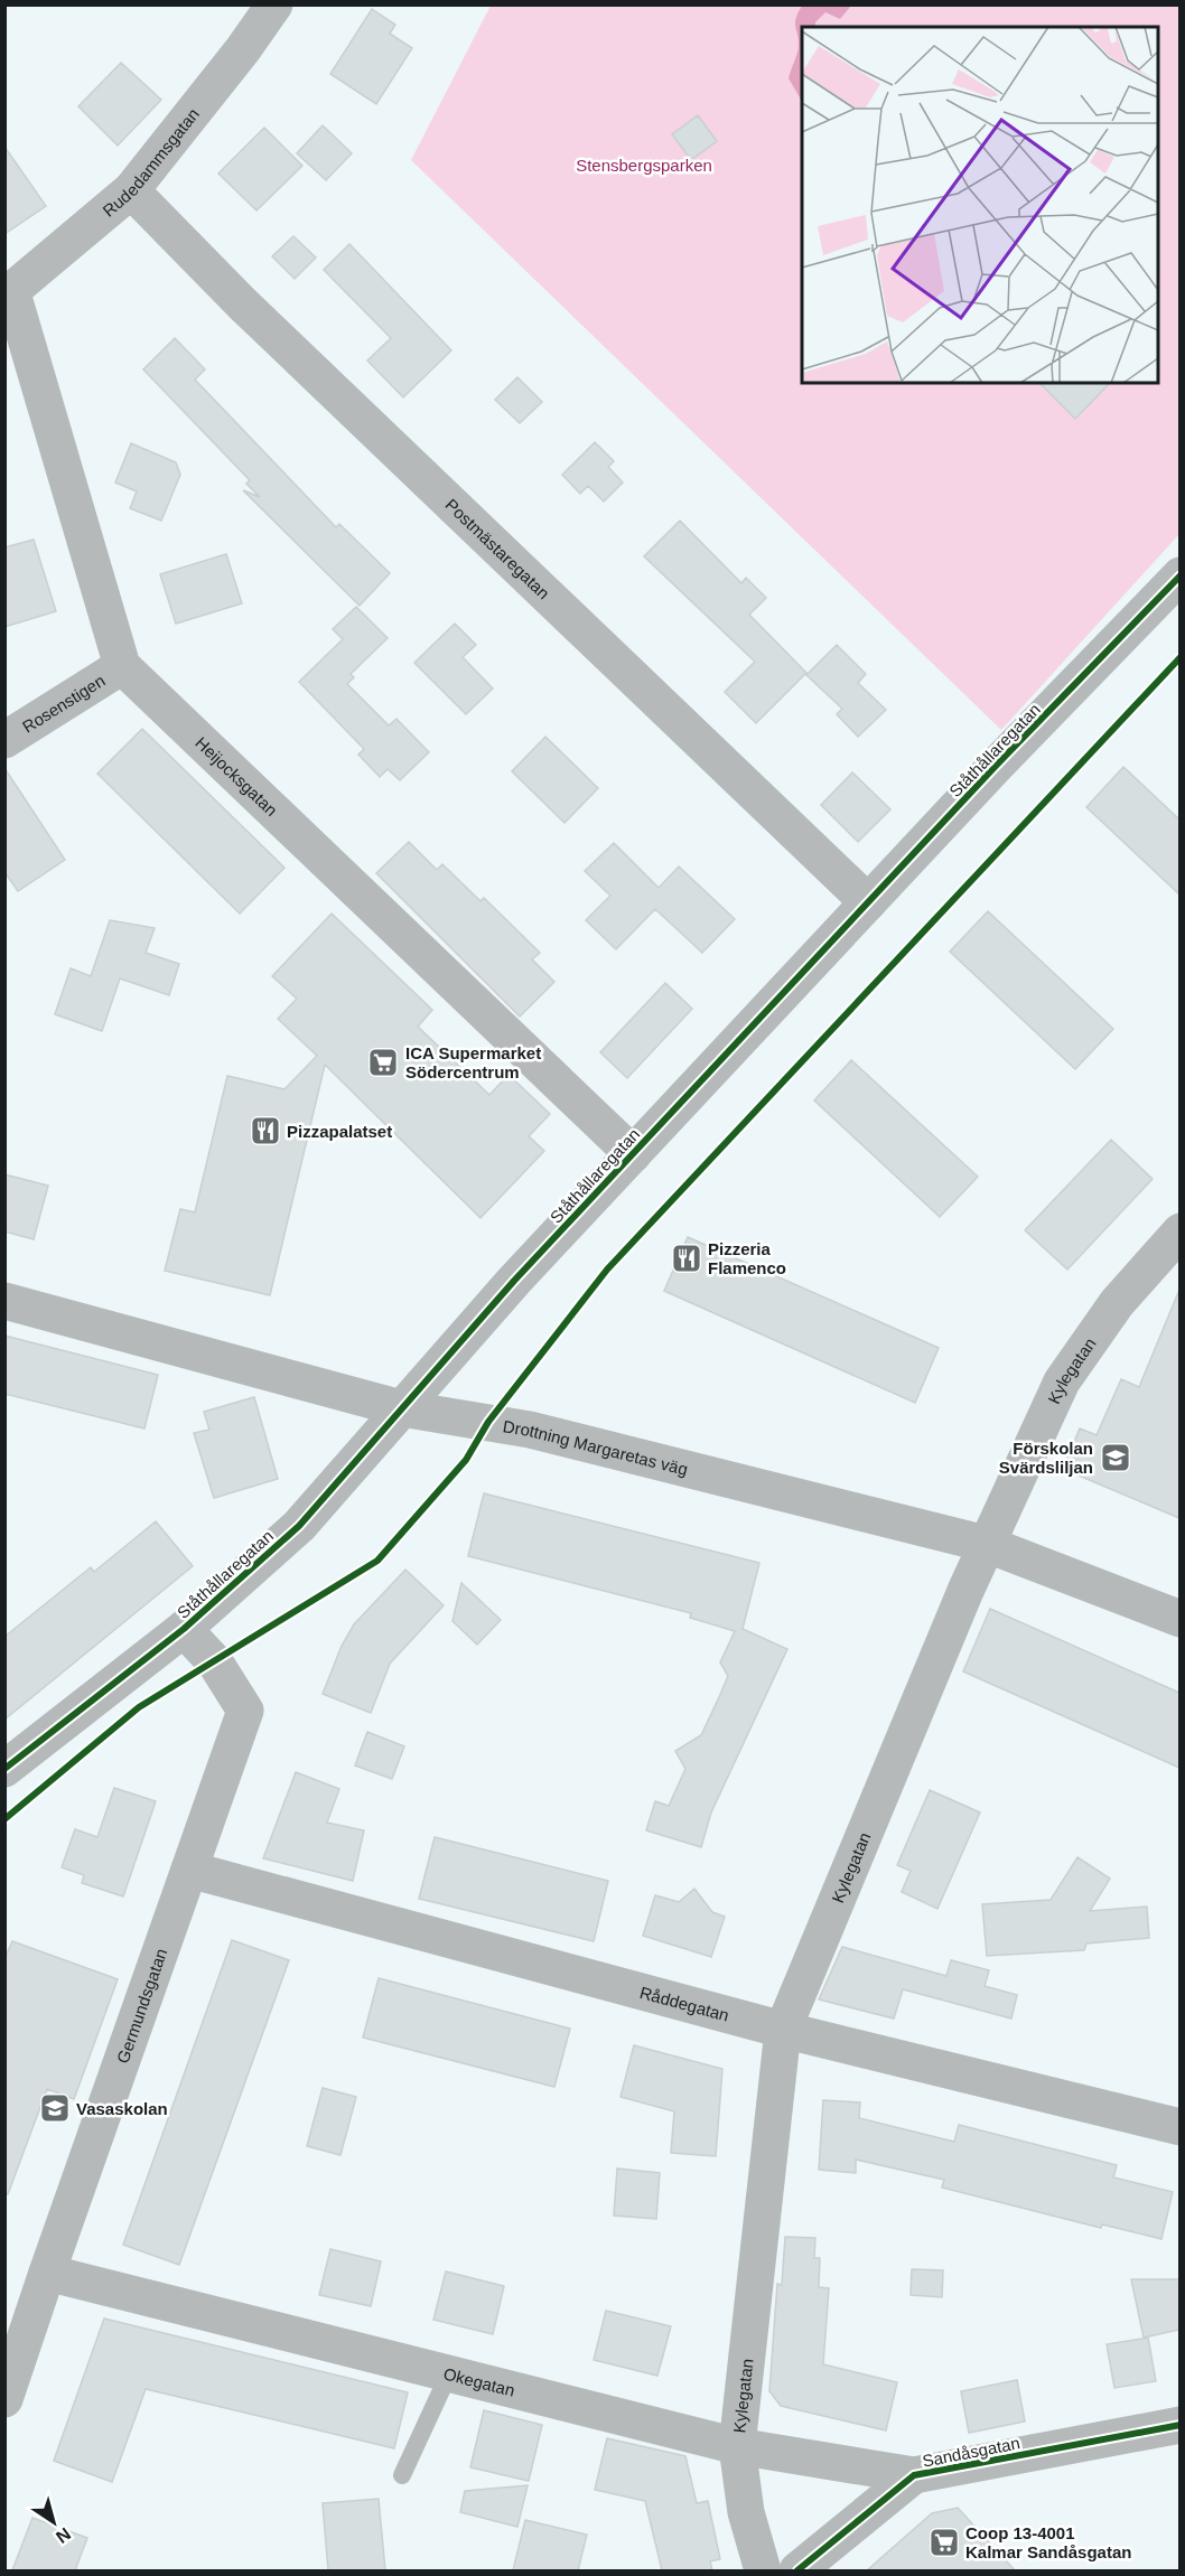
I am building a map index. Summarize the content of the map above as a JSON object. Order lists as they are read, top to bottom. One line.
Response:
{"streets":{"street":["Rudedammsgatan","Postmästaregatan","Rosenstigen","Ståthållaregatan","Heijocksgatan","Kylegatan","Drottning Margaretas väg","Råddegatan","Germundsgatan","Okegatan","Sandåsgatan"]},"crossings":[["Rudedammsgatan","Postmästaregatan"],["Rudedammsgatan","Heijocksgatan"],["Postmästaregatan","Ståthållaregatan"],["Rosenstigen","Heijocksgatan"],["Ståthållaregatan","Heijocksgatan"],["Ståthållaregatan","Drottning Margaretas väg"],["Ståthållaregatan","Germundsgatan"],["Kylegatan","Drottning Margaretas väg"],["Kylegatan","Råddegatan"],["Kylegatan","Okegatan"],["Råddegatan","Germundsgatan"],["Germundsgatan","Okegatan"],["Okegatan","Sandåsgatan"]],"parks":["Stensbergsparken"],"places":{"supermarket":["ICA Supermarket Södercentrum","Coop 13-4001 Kalmar Sandåsgatan"],"restaurant":["Pizzapalatset","Pizzeria Flamenco"],"school or university":["Förskolan Svärdsliljan","Vasaskolan"]},"north":"bottom right"}
